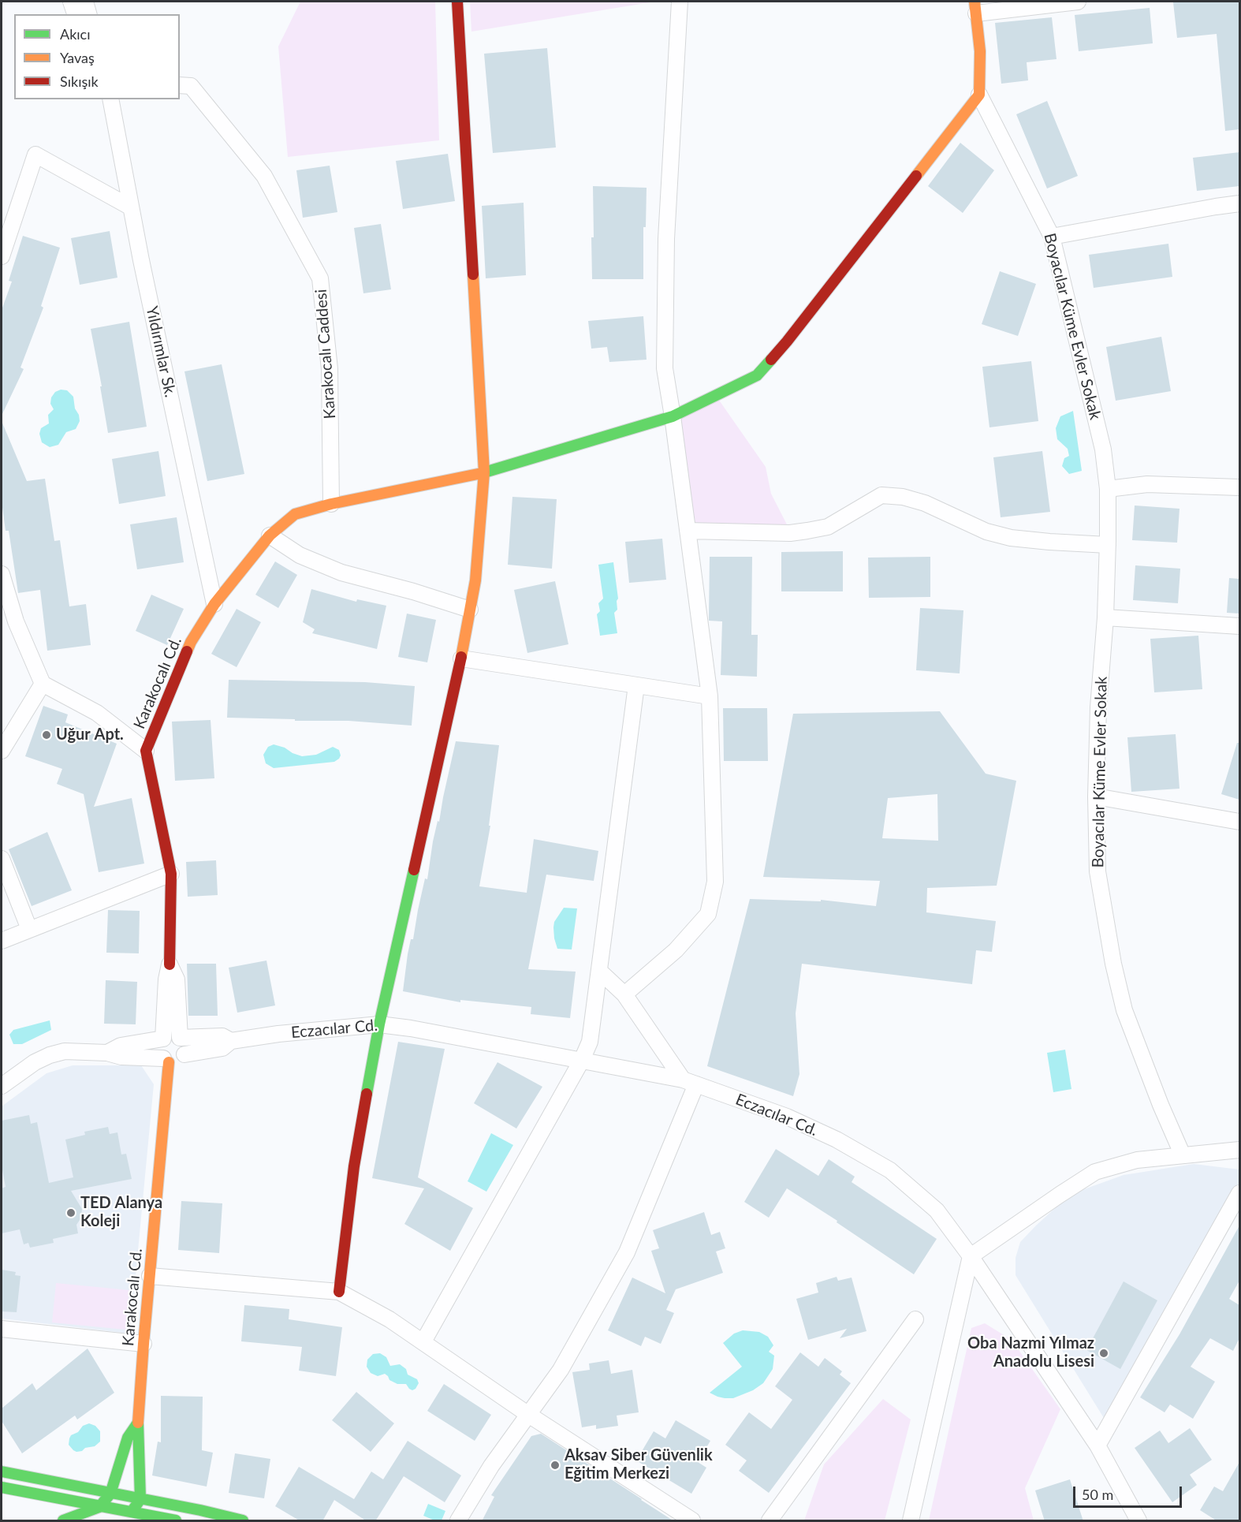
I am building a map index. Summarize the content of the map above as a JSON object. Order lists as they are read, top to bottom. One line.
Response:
{"streets":{"street":["Boyacılar Küme Evler Sokak","Yıldırımlar Sk.","Karakocalı Caddesi","Karakocalı Cd.","Eczacılar Cd."]},"crossings":[["Boyacılar Küme Evler Sokak","Karakocalı Cd."],["Yıldırımlar Sk.","Karakocalı Cd."],["Karakocalı Caddesi","Karakocalı Cd."]],"places":["Uğur Apt.","TED Alanya Koleji","Oba Nazmi Yılmaz Anadolu Lisesi","Aksav Siber Güvenlik Eğitim Merkezi"],"legend":["Akıcı","Yavaş","Sıkışık"],"scale_bar":"50 m"}
